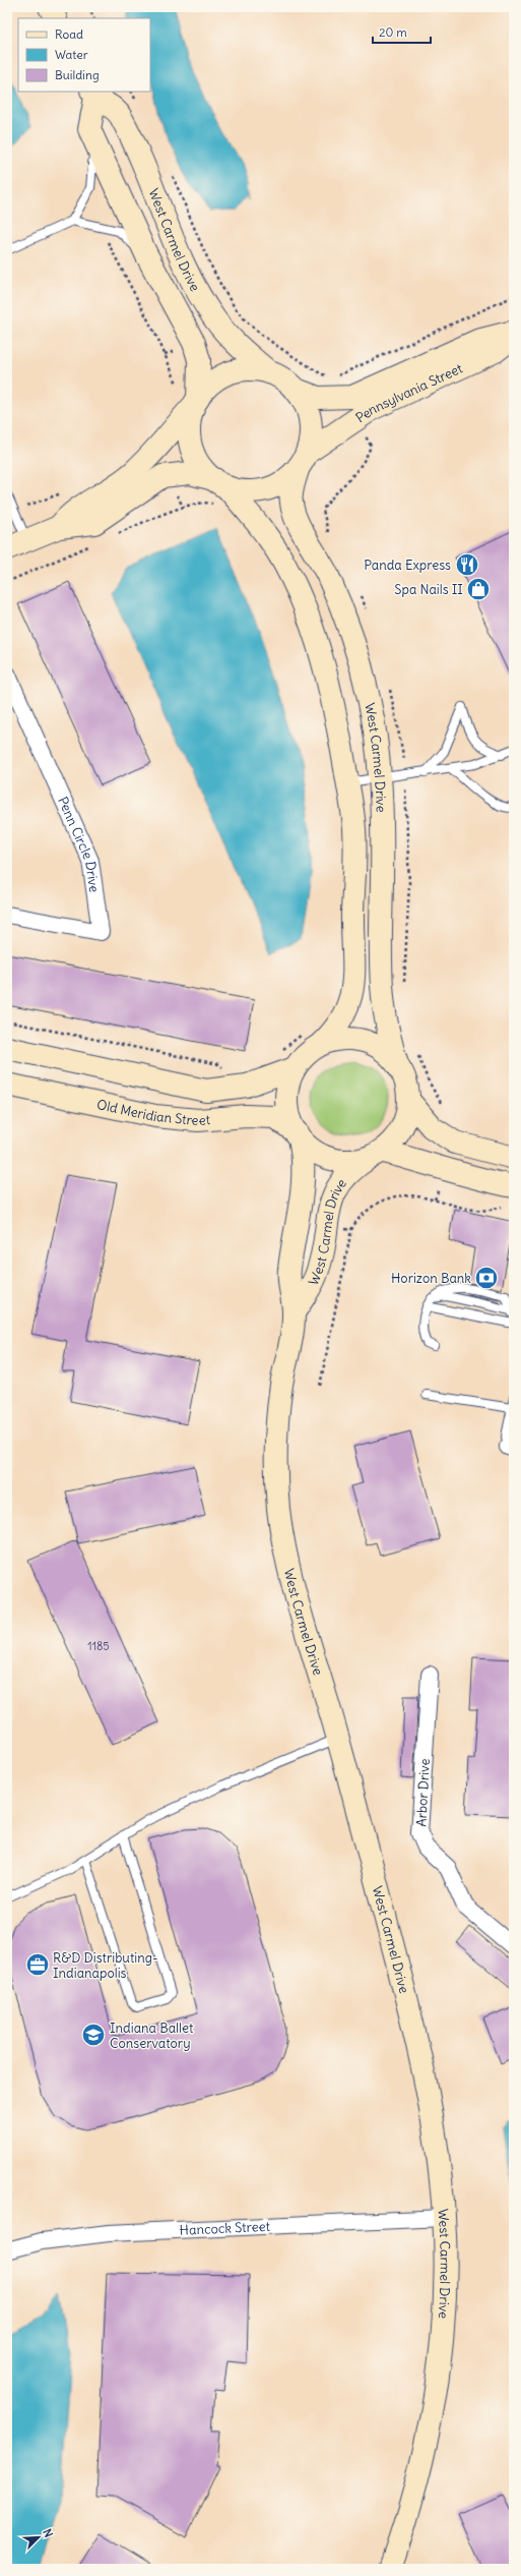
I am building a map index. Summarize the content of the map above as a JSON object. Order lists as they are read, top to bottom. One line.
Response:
{"streets":{"street":["West Carmel Drive","Pennsylvania Street","Penn Circle Drive","Old Meridian Street","Arbor Drive","Hancock Street"]},"crossings":[["West Carmel Drive","Pennsylvania Street"],["West Carmel Drive","Old Meridian Street"],["West Carmel Drive","Hancock Street"]],"places":{"restaurant":["Panda Express"],"shop":["Spa Nails II"],"bank":["Horizon Bank"],"office":["R&D Distributing- Indianapolis"],"school or university":["Indiana Ballet Conservatory"]},"house_numbers":["1185"],"legend":["Road","Water","Building"],"scale_bar":"20 m","north":"top right"}
